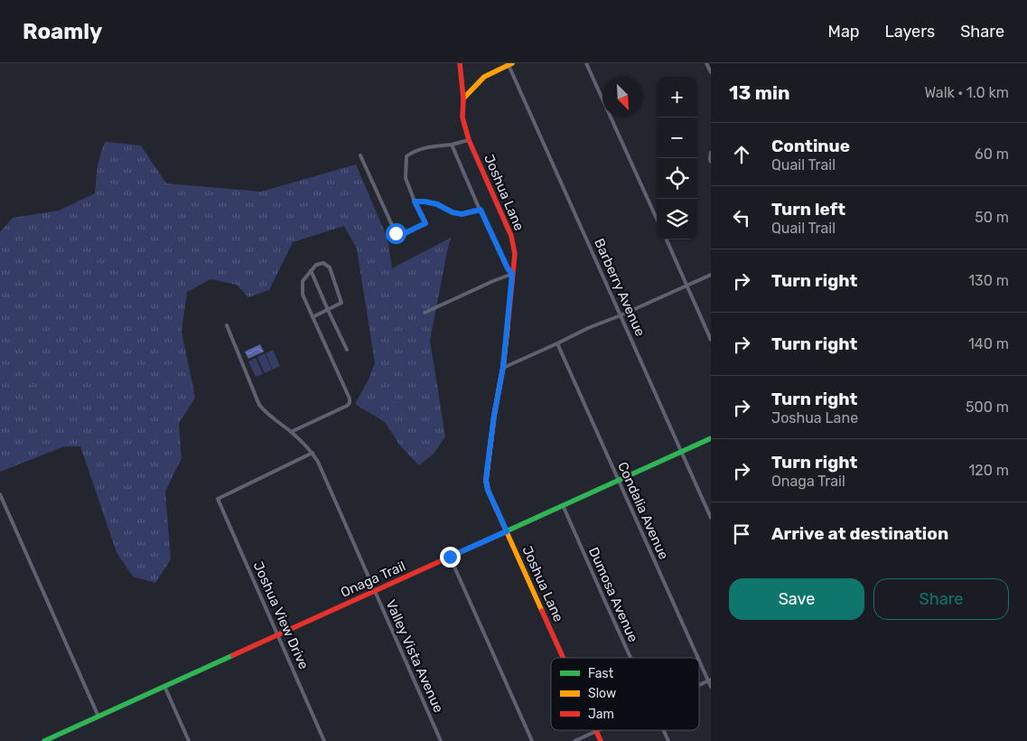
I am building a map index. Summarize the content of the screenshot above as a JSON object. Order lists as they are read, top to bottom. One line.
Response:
{"streets":{"street":["Joshua Lane","Barberry Avenue","Condalia Avenue","Onaga Trail","Dumosa Avenue","Joshua View Drive","Valley Vista Avenue"]},"crossings":[["Joshua Lane","Onaga Trail"],["Barberry Avenue","Onaga Trail"],["Condalia Avenue","Onaga Trail"],["Onaga Trail","Dumosa Avenue"],["Onaga Trail","Joshua View Drive"],["Onaga Trail","Valley Vista Avenue"],["Joshua View Drive","Valley Vista Avenue"]],"legend":["Fast","Slow","Jam"],"north":"bottom right","page":{"header":"Roamly","nav":["Map","Layers","Share"],"heading":["13 min","Walk · 1.0 km"],"map_buttons":["+","−"],"list":[["Continue","Quail Trail","60 m"],["Turn left","Quail Trail","50 m"],["Turn right","130 m"],["Turn right","140 m"],["Turn right","Joshua Lane","500 m"],["Turn right","Onaga Trail","120 m"],"Arrive at destination"],"buttons":["Save","Share"]}}
